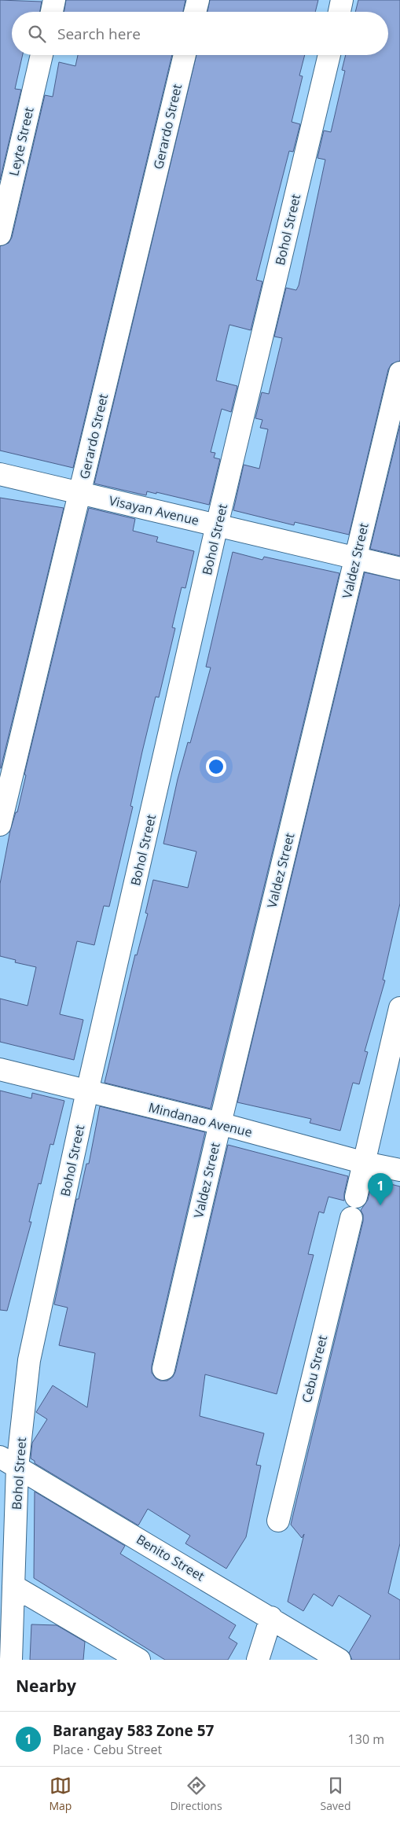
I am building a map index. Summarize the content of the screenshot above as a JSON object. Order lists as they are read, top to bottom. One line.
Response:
{"streets":{"street":["Gerardo Street","Leyte Street","Bohol Street","Visayan Avenue","Valdez Street","Mindanao Avenue","Cebu Street","Benito Street"]},"crossings":[["Gerardo Street","Visayan Avenue"],["Bohol Street","Visayan Avenue"],["Bohol Street","Mindanao Avenue"],["Bohol Street","Benito Street"],["Visayan Avenue","Valdez Street"],["Valdez Street","Mindanao Avenue"]],"page":{"search":"Search here","pins":"1","heading":"Nearby","list":[{"mark":"1","name":"Barangay 583 Zone 57","note":"Place · Cebu Street","value":"130 m"}],"nav":["Map","Directions","Saved"]}}
